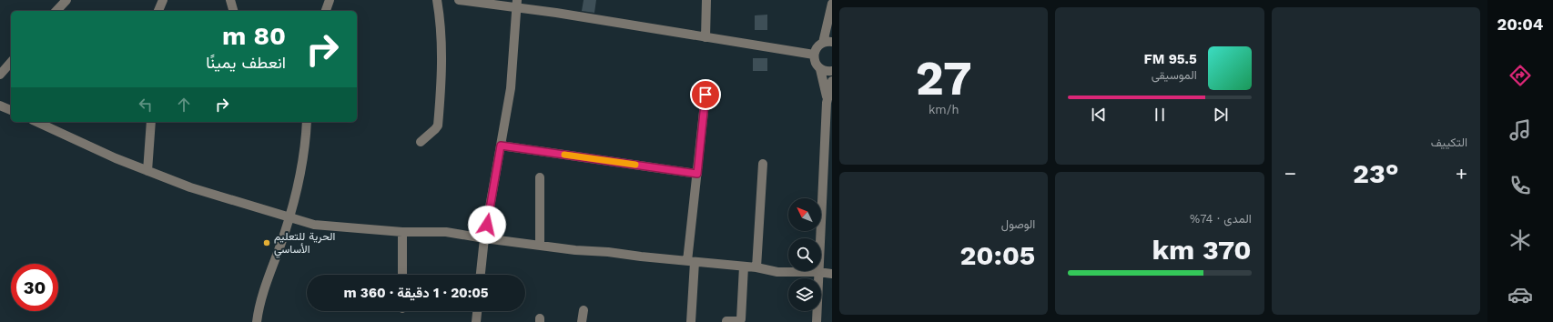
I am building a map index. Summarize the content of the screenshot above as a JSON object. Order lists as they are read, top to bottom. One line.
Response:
{"places":["الحرية للتعليم الأساسي"],"north":"top left","page":{"tabs":"20:04","tile":["التكييف",["27","km/h"],["المدى · 74%","370 km"],["الوصول","20:05"]],"turn":["80 m","انعطف يمينًا"],"song":["95.5 FM","الموسيقى"],"heat":["−","23°","+"],"limit":"30","trip":"20:05 · 1 دقيقة · 360 m"}}
